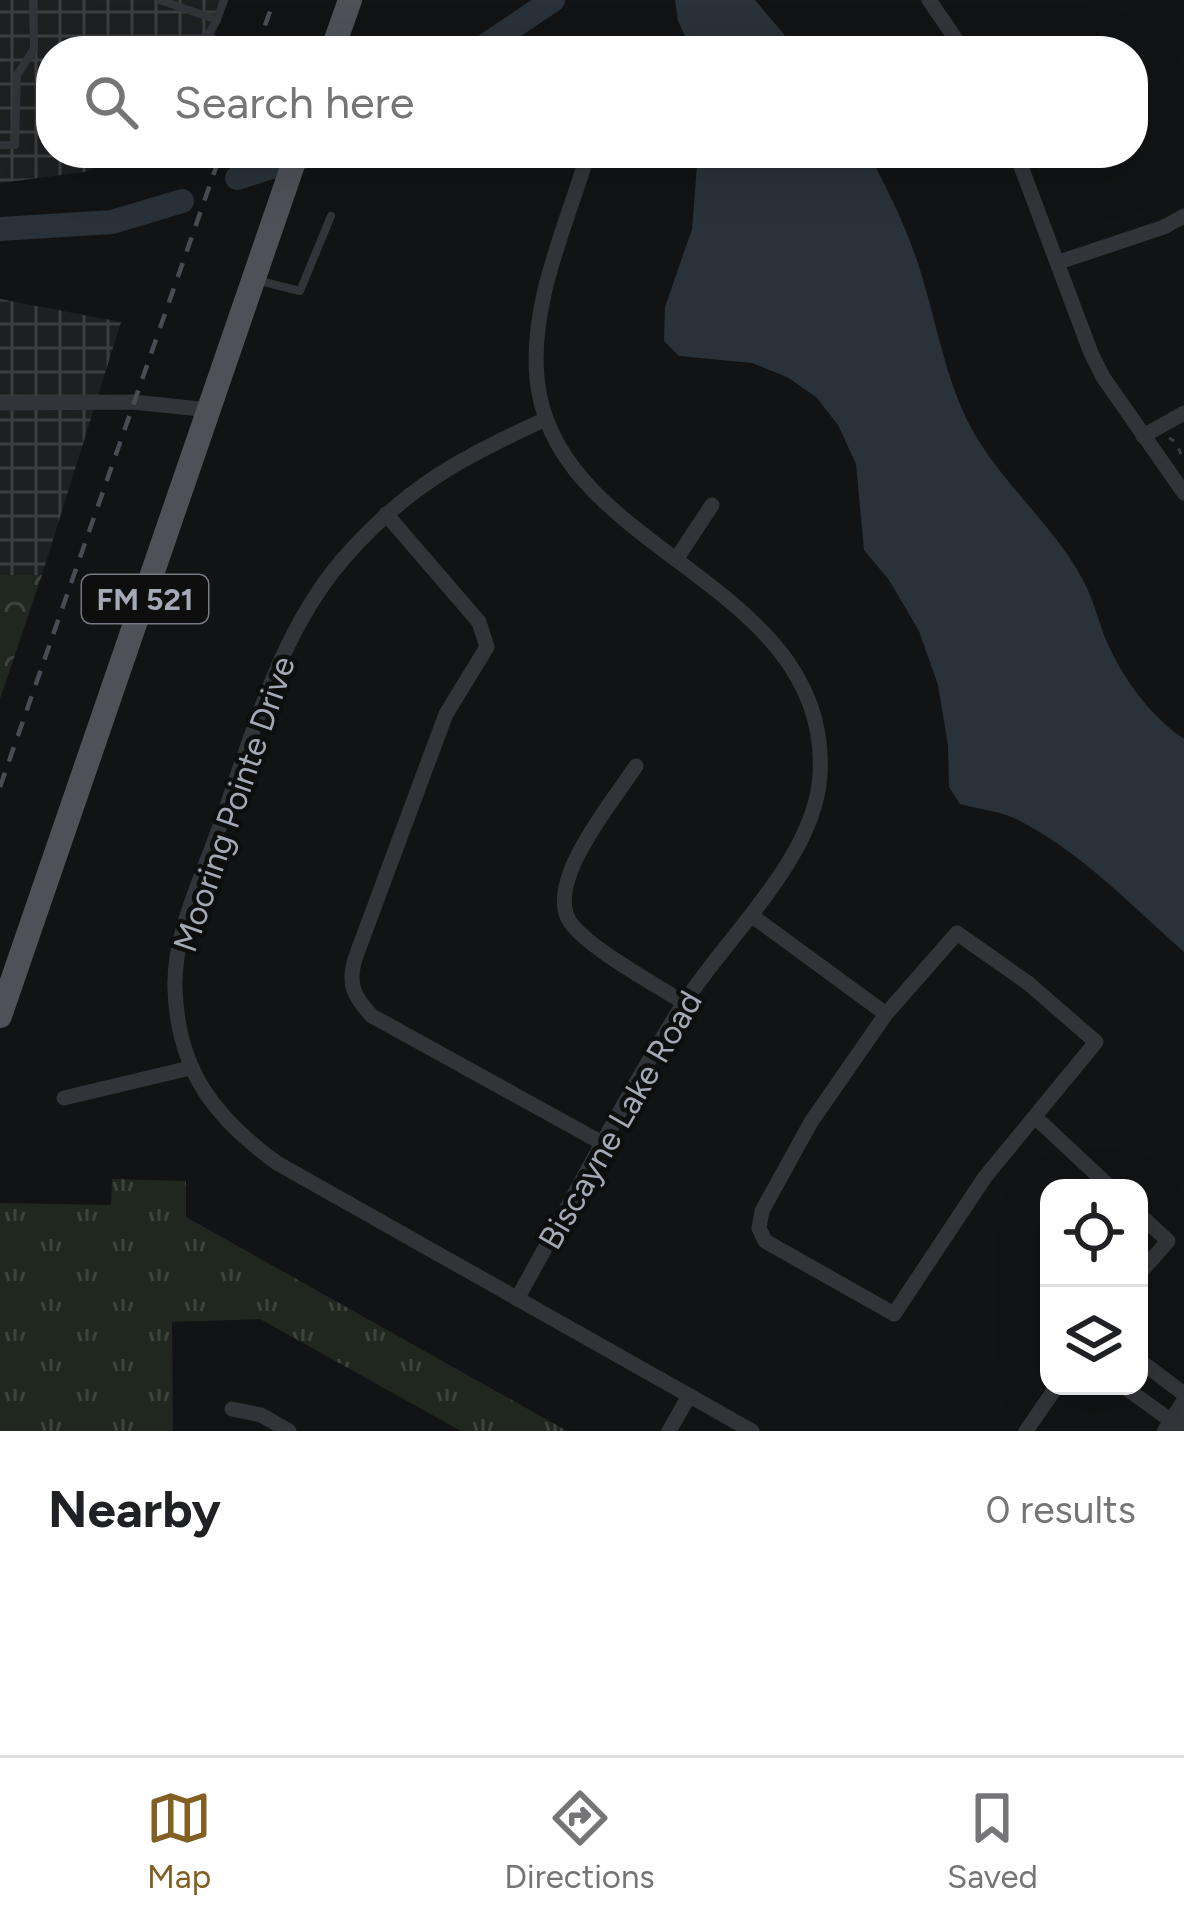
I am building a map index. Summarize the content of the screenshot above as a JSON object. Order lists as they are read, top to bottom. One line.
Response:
{"streets":{"main road":["FM 521"],"street":["Mooring Pointe Drive","Biscayne Lake Road"]},"crossings":[["Mooring Pointe Drive","Biscayne Lake Road"]],"page":{"search":"Search here","heading":["Nearby","0 results"],"nav":["Map","Directions","Saved"]}}
